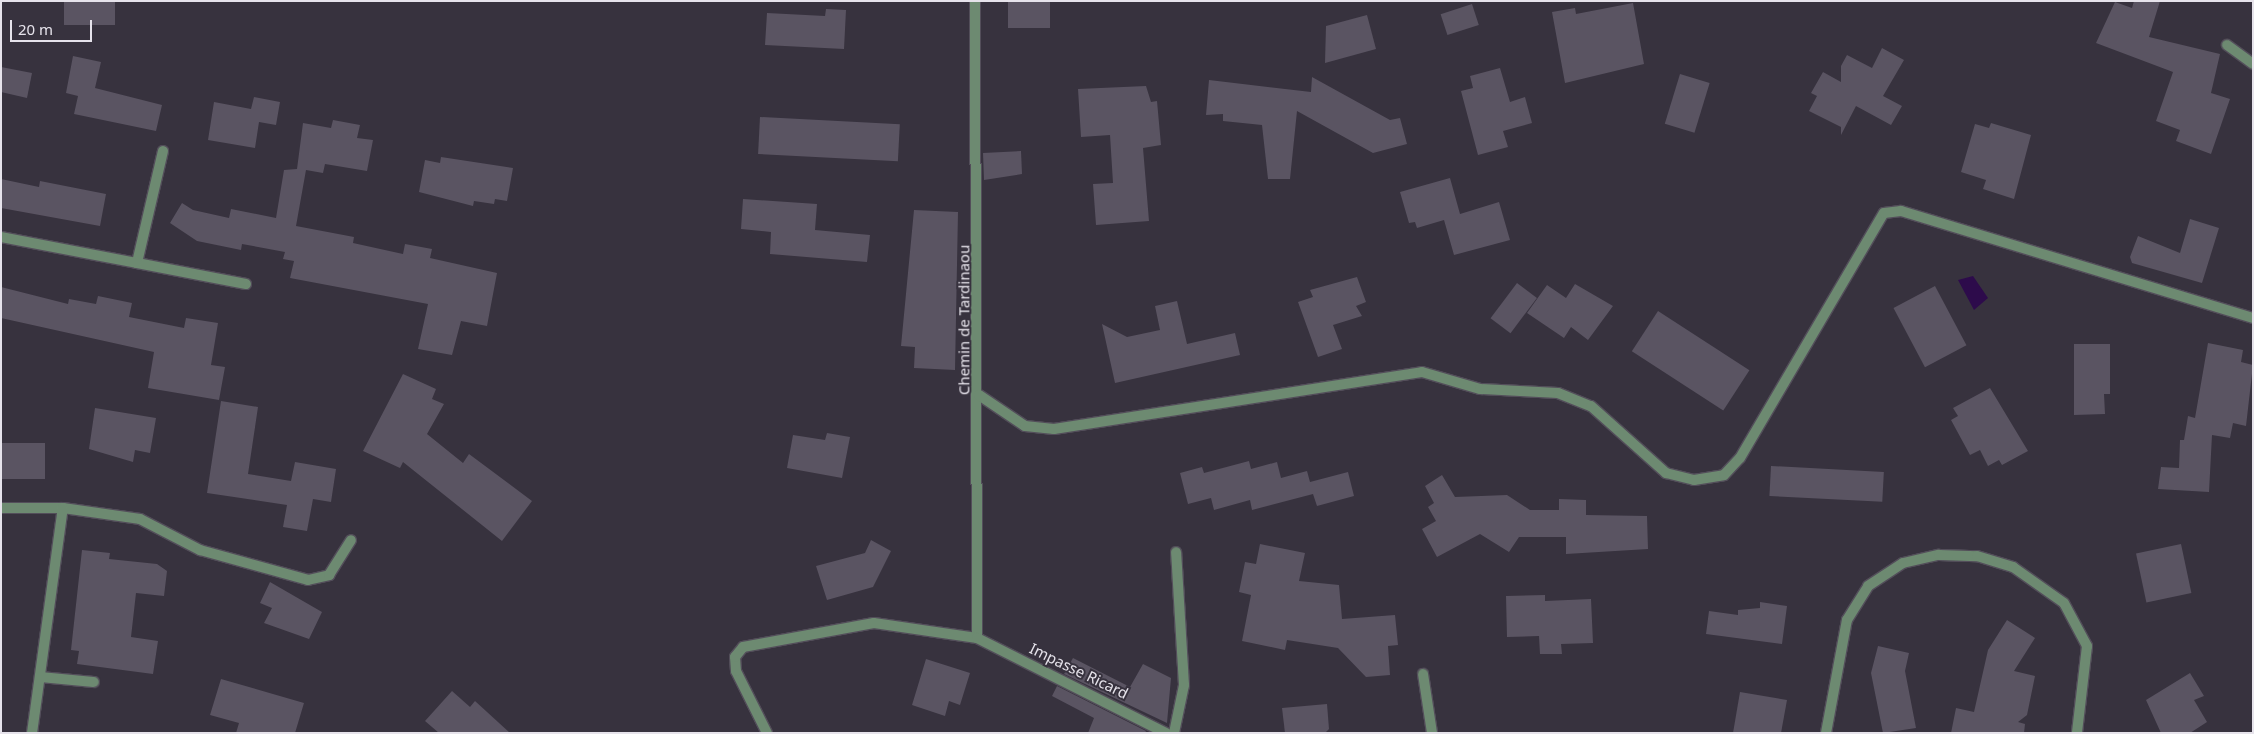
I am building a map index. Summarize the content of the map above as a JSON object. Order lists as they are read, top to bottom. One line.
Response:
{"streets":{"street":["Chemin de Tardinaou","Impasse Ricard"]},"crossings":[["Chemin de Tardinaou","Impasse Ricard"]],"scale_bar":"20 m"}
